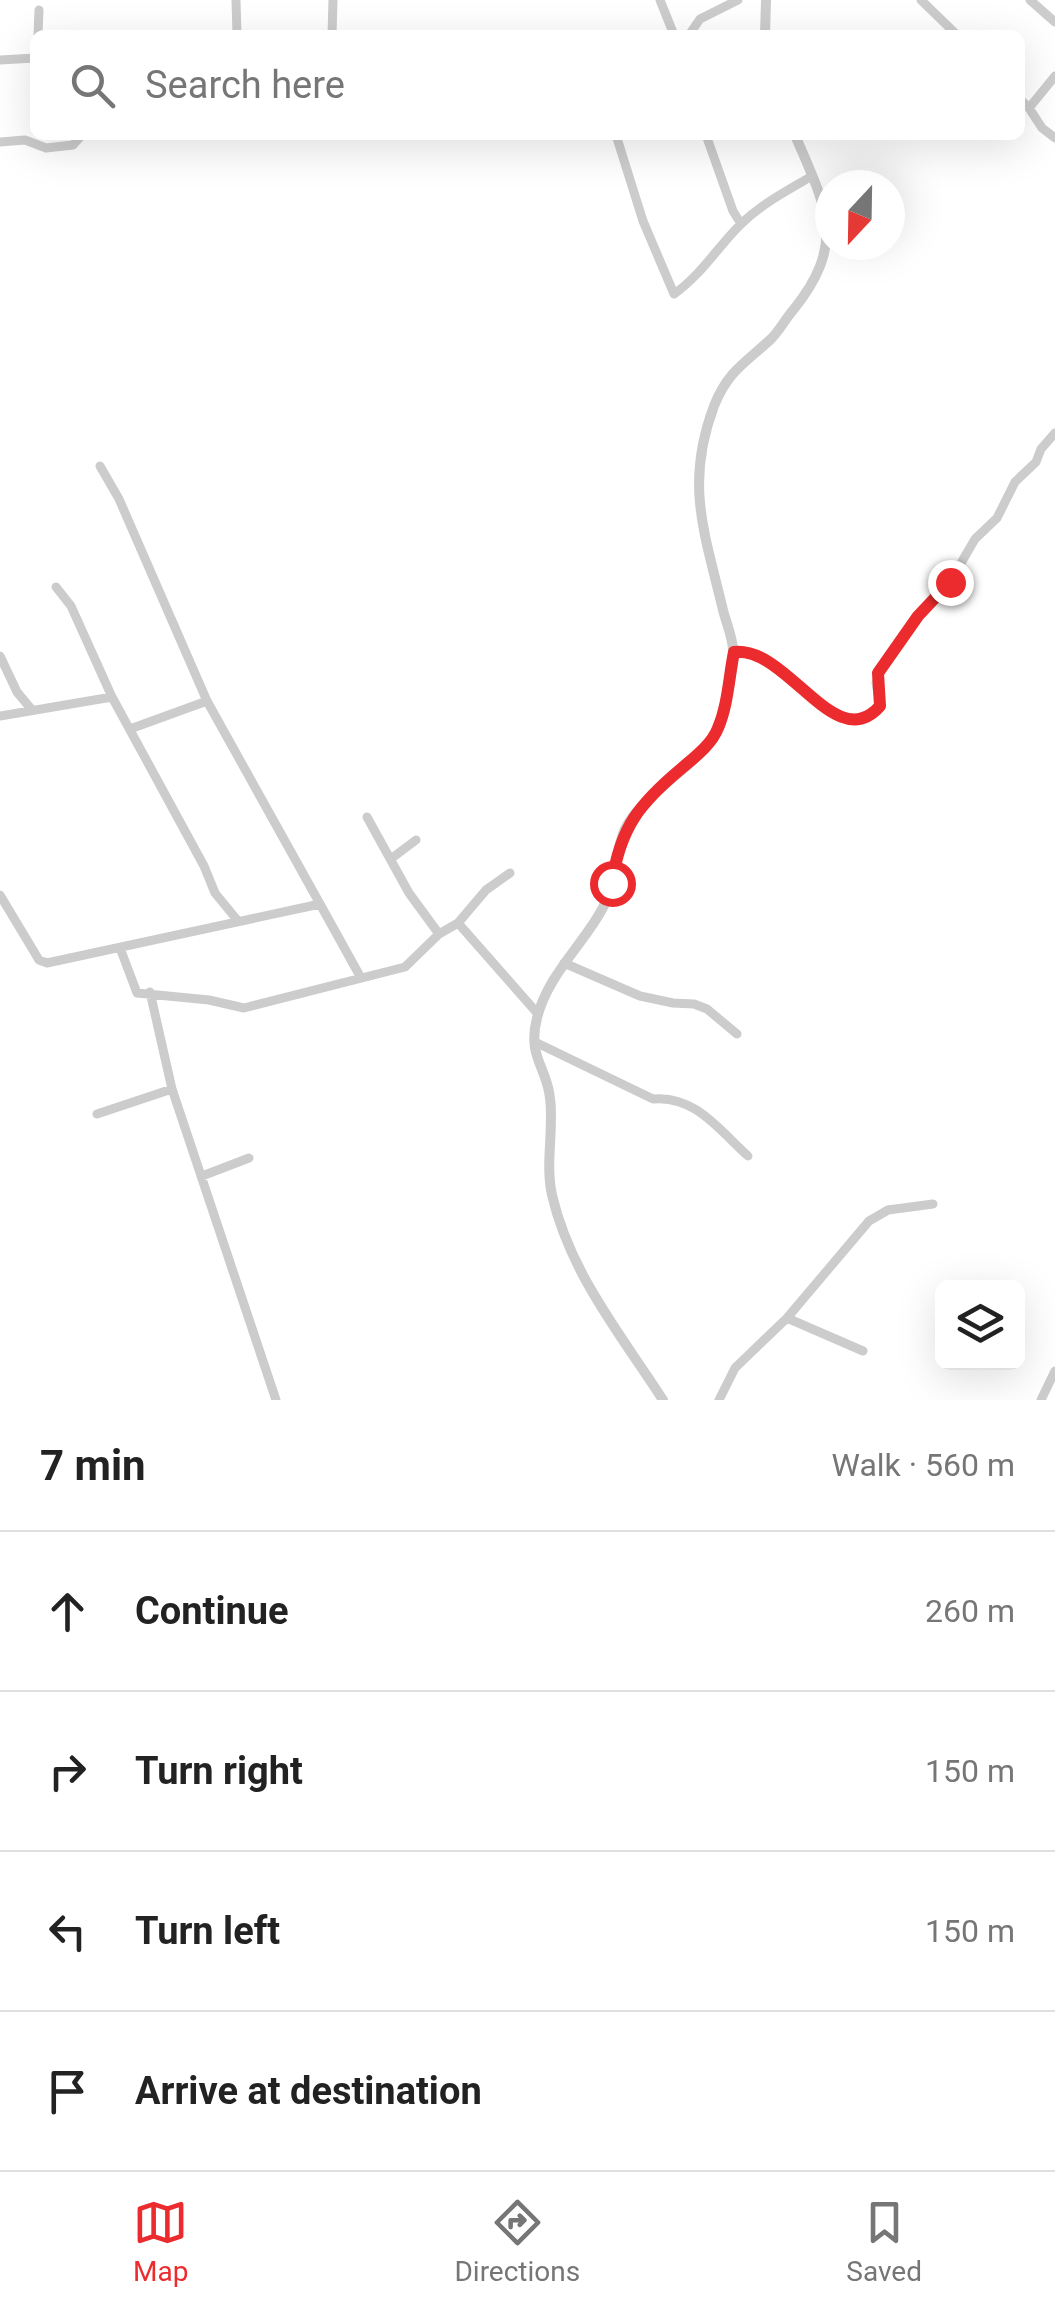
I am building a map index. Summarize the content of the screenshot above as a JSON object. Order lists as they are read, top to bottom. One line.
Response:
{"north":"bottom","page":{"search":"Search here","heading":["7 min","Walk · 560 m"],"list":[["Continue","260 m"],["Turn right","150 m"],["Turn left","150 m"],"Arrive at destination"],"nav":["Map","Directions","Saved"]}}
